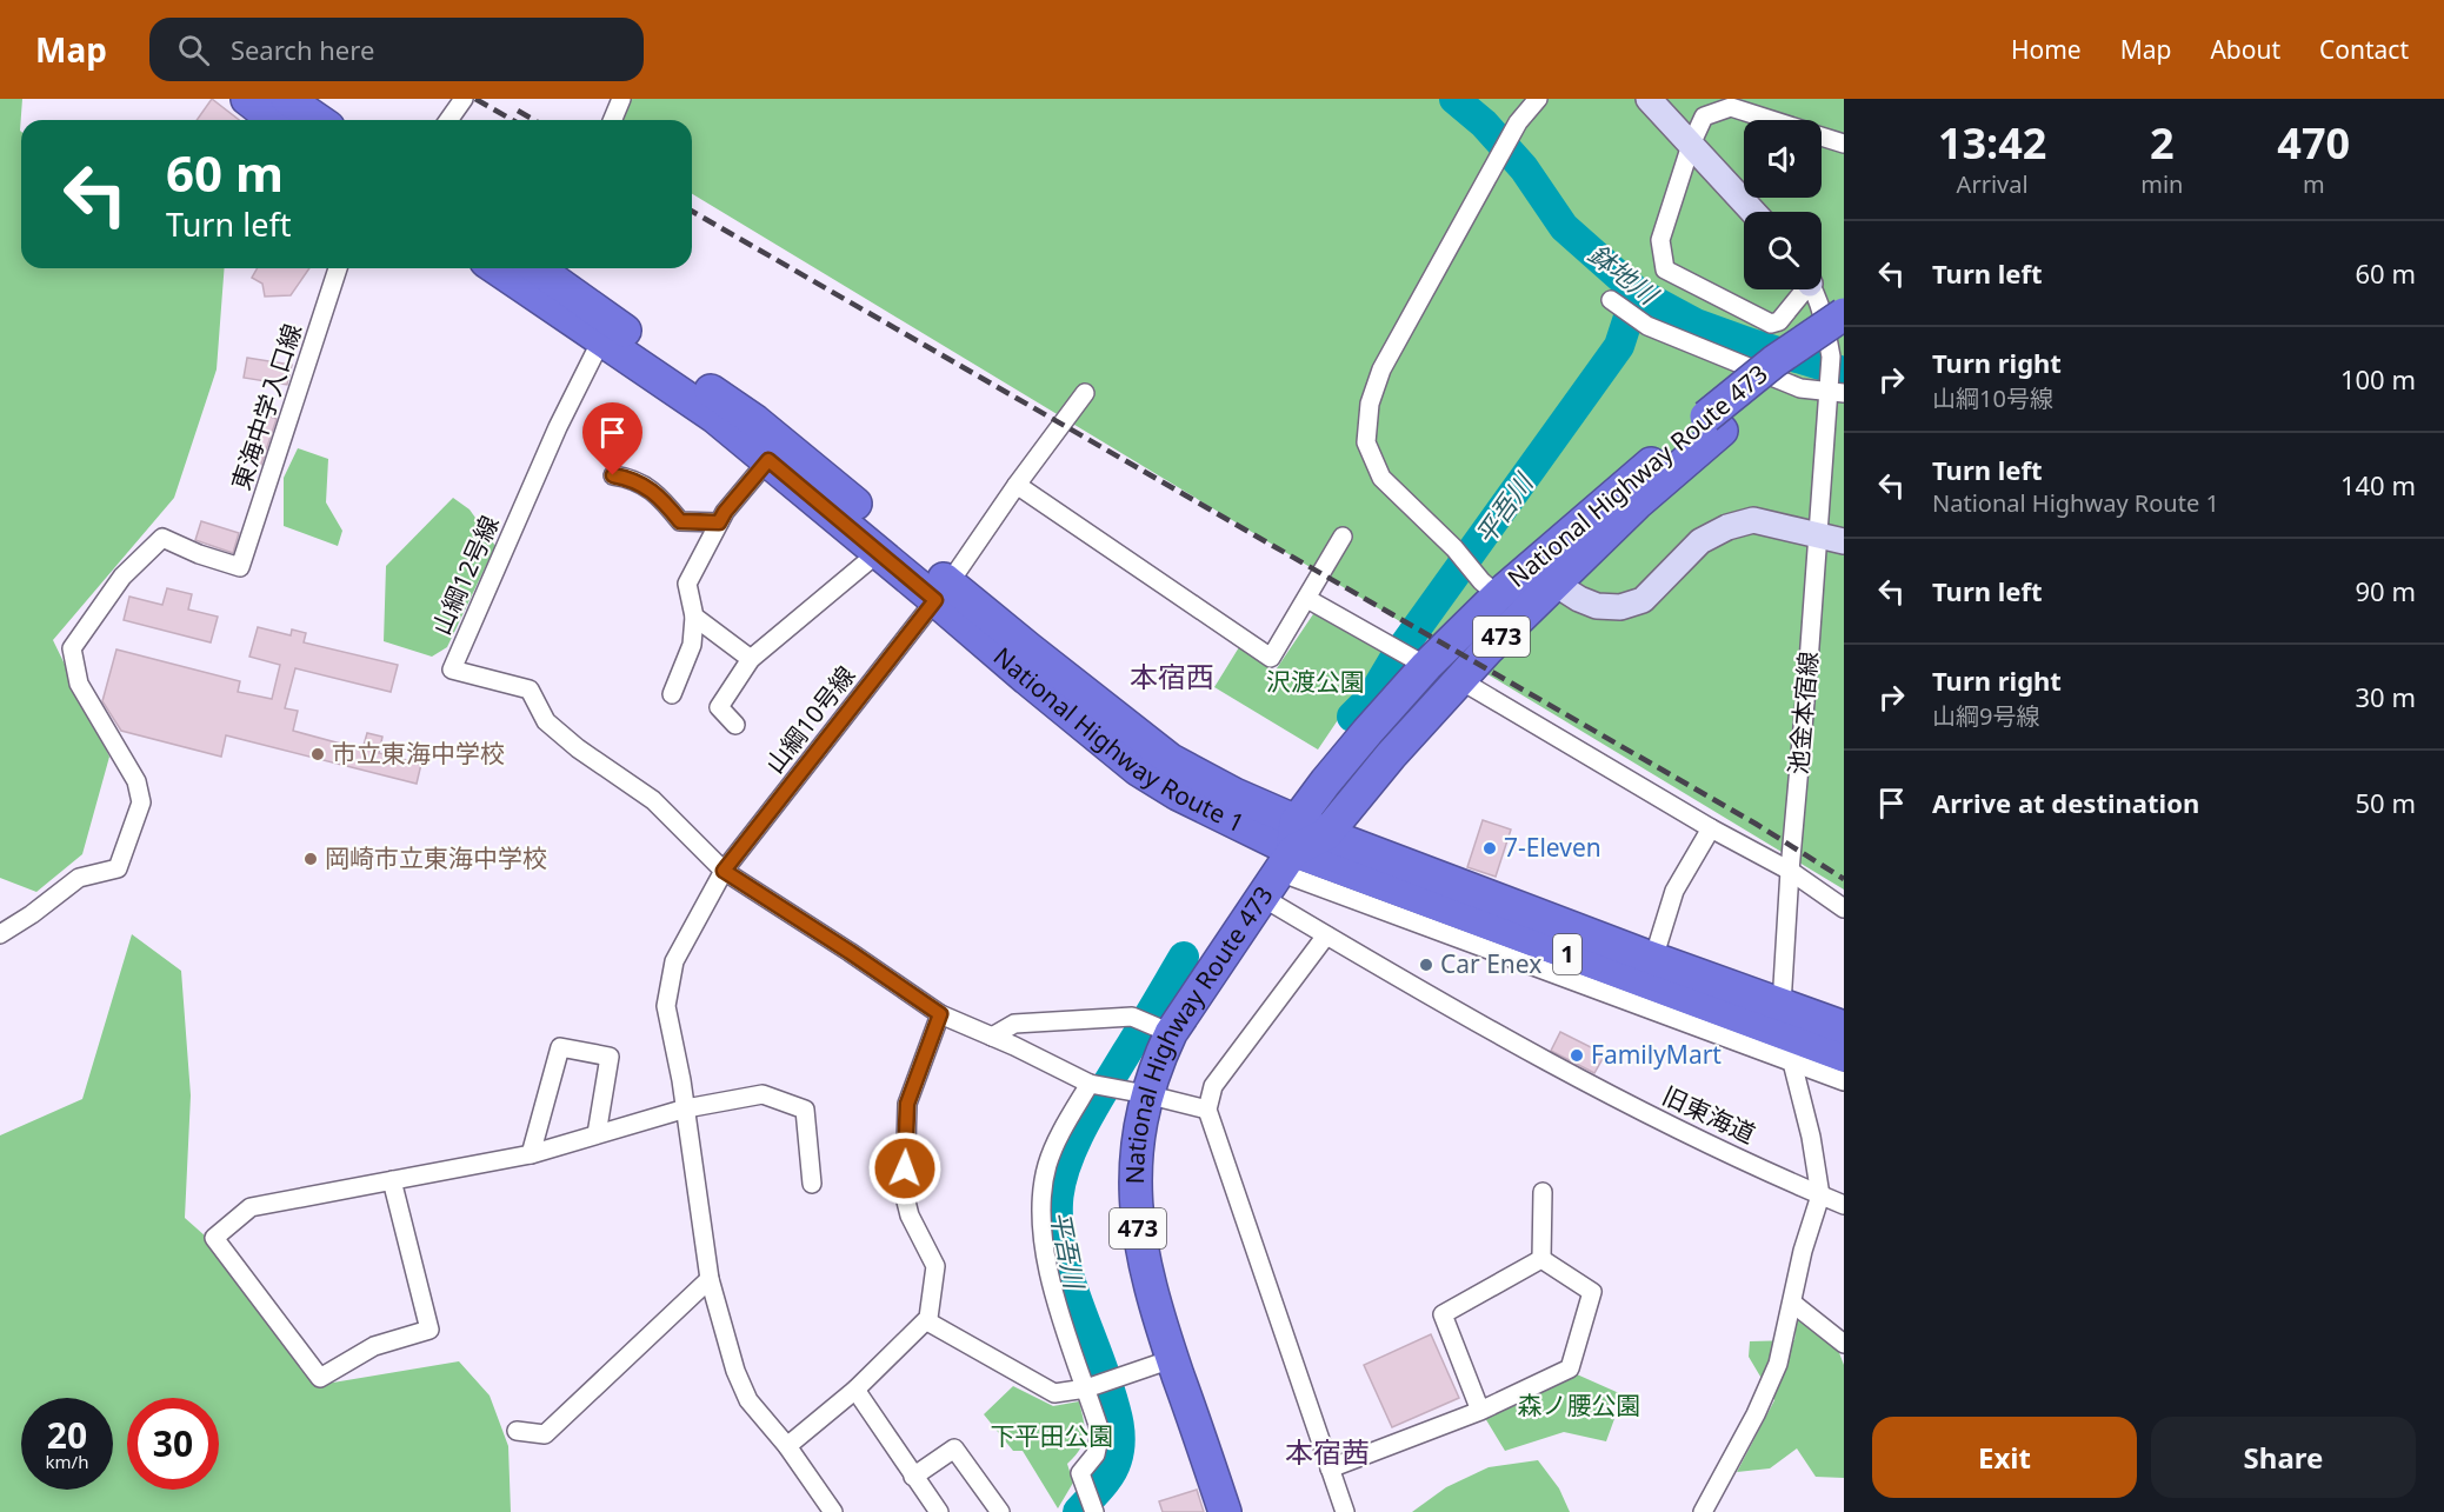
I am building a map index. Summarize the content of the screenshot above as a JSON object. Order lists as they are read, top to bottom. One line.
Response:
{"streets":{"highway":["National Highway Route 473","473","National Highway Route 1","1"],"street":["東海中学入口線","山綱12号線","池金本宿線","山綱10号線","旧東海道"]},"crossings":[["National Highway Route 473","池金本宿線"],["National Highway Route 473","National Highway Route 1"],["National Highway Route 473","旧東海道"],["山綱12号線","山綱10号線"],["山綱12号線","National Highway Route 1"],["池金本宿線","National Highway Route 1"],["池金本宿線","旧東海道"],["山綱10号線","National Highway Route 1"],["National Highway Route 1","旧東海道"]],"districts":["本宿西","本宿茜"],"water":["鉢地川","平吾川"],"parks":["沢渡公園","森ノ腰公園","下平田公園"],"places":["市立東海中学校","7-Eleven","岡崎市立東海中学校","Car Enex","FamilyMart"],"page":{"header":"Map","search":"Search here","nav":["Home","Map","About","Contact"],"eta":["13:42","Arrival","2","min","470","m"],"turn":["60 m","Turn left"],"list":[{"name":"Turn left","value":"60 m"},{"name":"Turn right","note":"山綱10号線","value":"100 m"},{"name":"Turn left","note":"National Highway Route 1","value":"140 m"},{"name":"Turn left","value":"90 m"},{"name":"Turn right","note":"山綱9号線","value":"30 m"},{"name":"Arrive at destination","value":"50 m"}],"speed":"20 km/h","limit":"30","buttons":["Exit","Share"]}}
